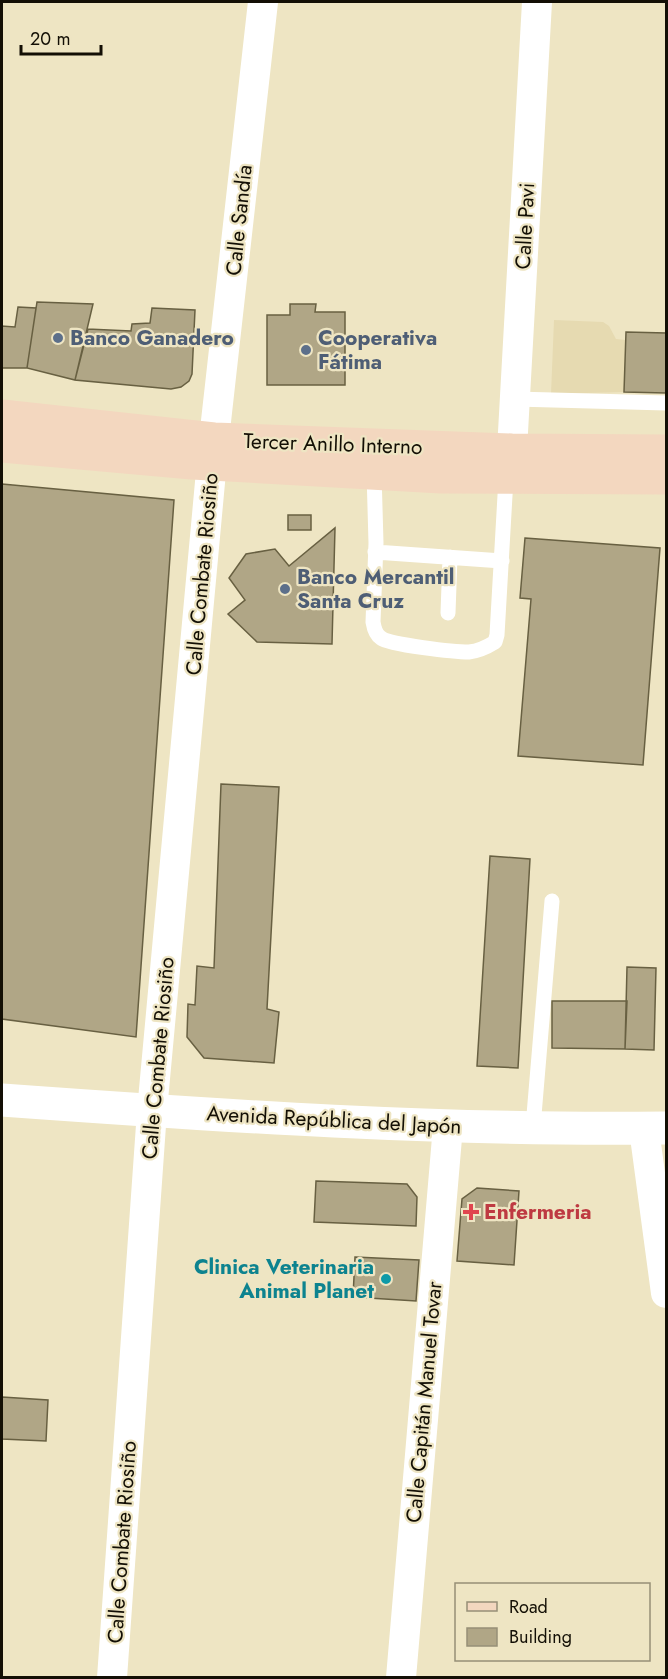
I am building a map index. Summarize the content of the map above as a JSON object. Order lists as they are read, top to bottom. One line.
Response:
{"streets":{"main road":["Tercer Anillo Interno"],"street":["Calle Sandía","Calle Pavi","Calle Combate Riosiño","Avenida República del Japón","Calle Capitán Manuel Tovar"]},"crossings":[["Calle Sandía","Tercer Anillo Interno"],["Calle Sandía","Calle Combate Riosiño"],["Calle Pavi","Tercer Anillo Interno"],["Tercer Anillo Interno","Calle Combate Riosiño"],["Calle Combate Riosiño","Avenida República del Japón"],["Avenida República del Japón","Calle Capitán Manuel Tovar"]],"places":{"other":["Banco Ganadero","Cooperativa Fátima","Banco Mercantil Santa Cruz","Clinica Veterinaria Animal Planet"],"health":["Enfermeria"]},"legend":["Road","Building"],"scale_bar":"20 m"}
